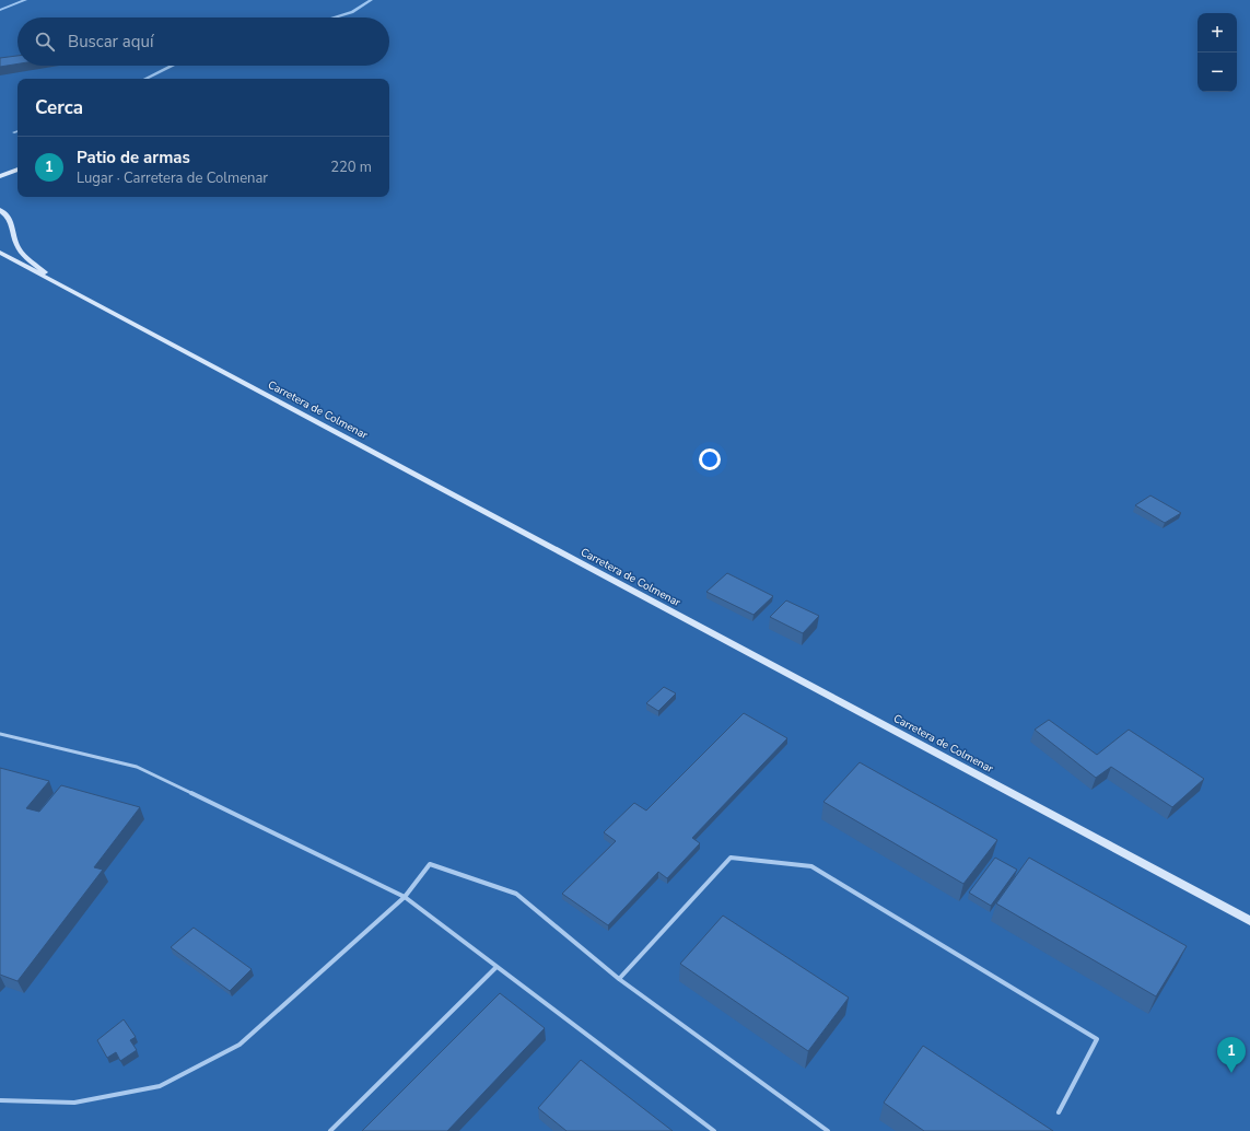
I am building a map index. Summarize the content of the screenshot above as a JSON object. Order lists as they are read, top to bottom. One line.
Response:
{"streets":{"street":["Carretera de Colmenar"]},"page":{"map_buttons":["+","−"],"search":"Buscar aquí","heading":"Cerca","list":[{"mark":"1","name":"Patio de armas","note":"Lugar · Carretera de Colmenar","value":"220 m"}],"pins":"1"}}
